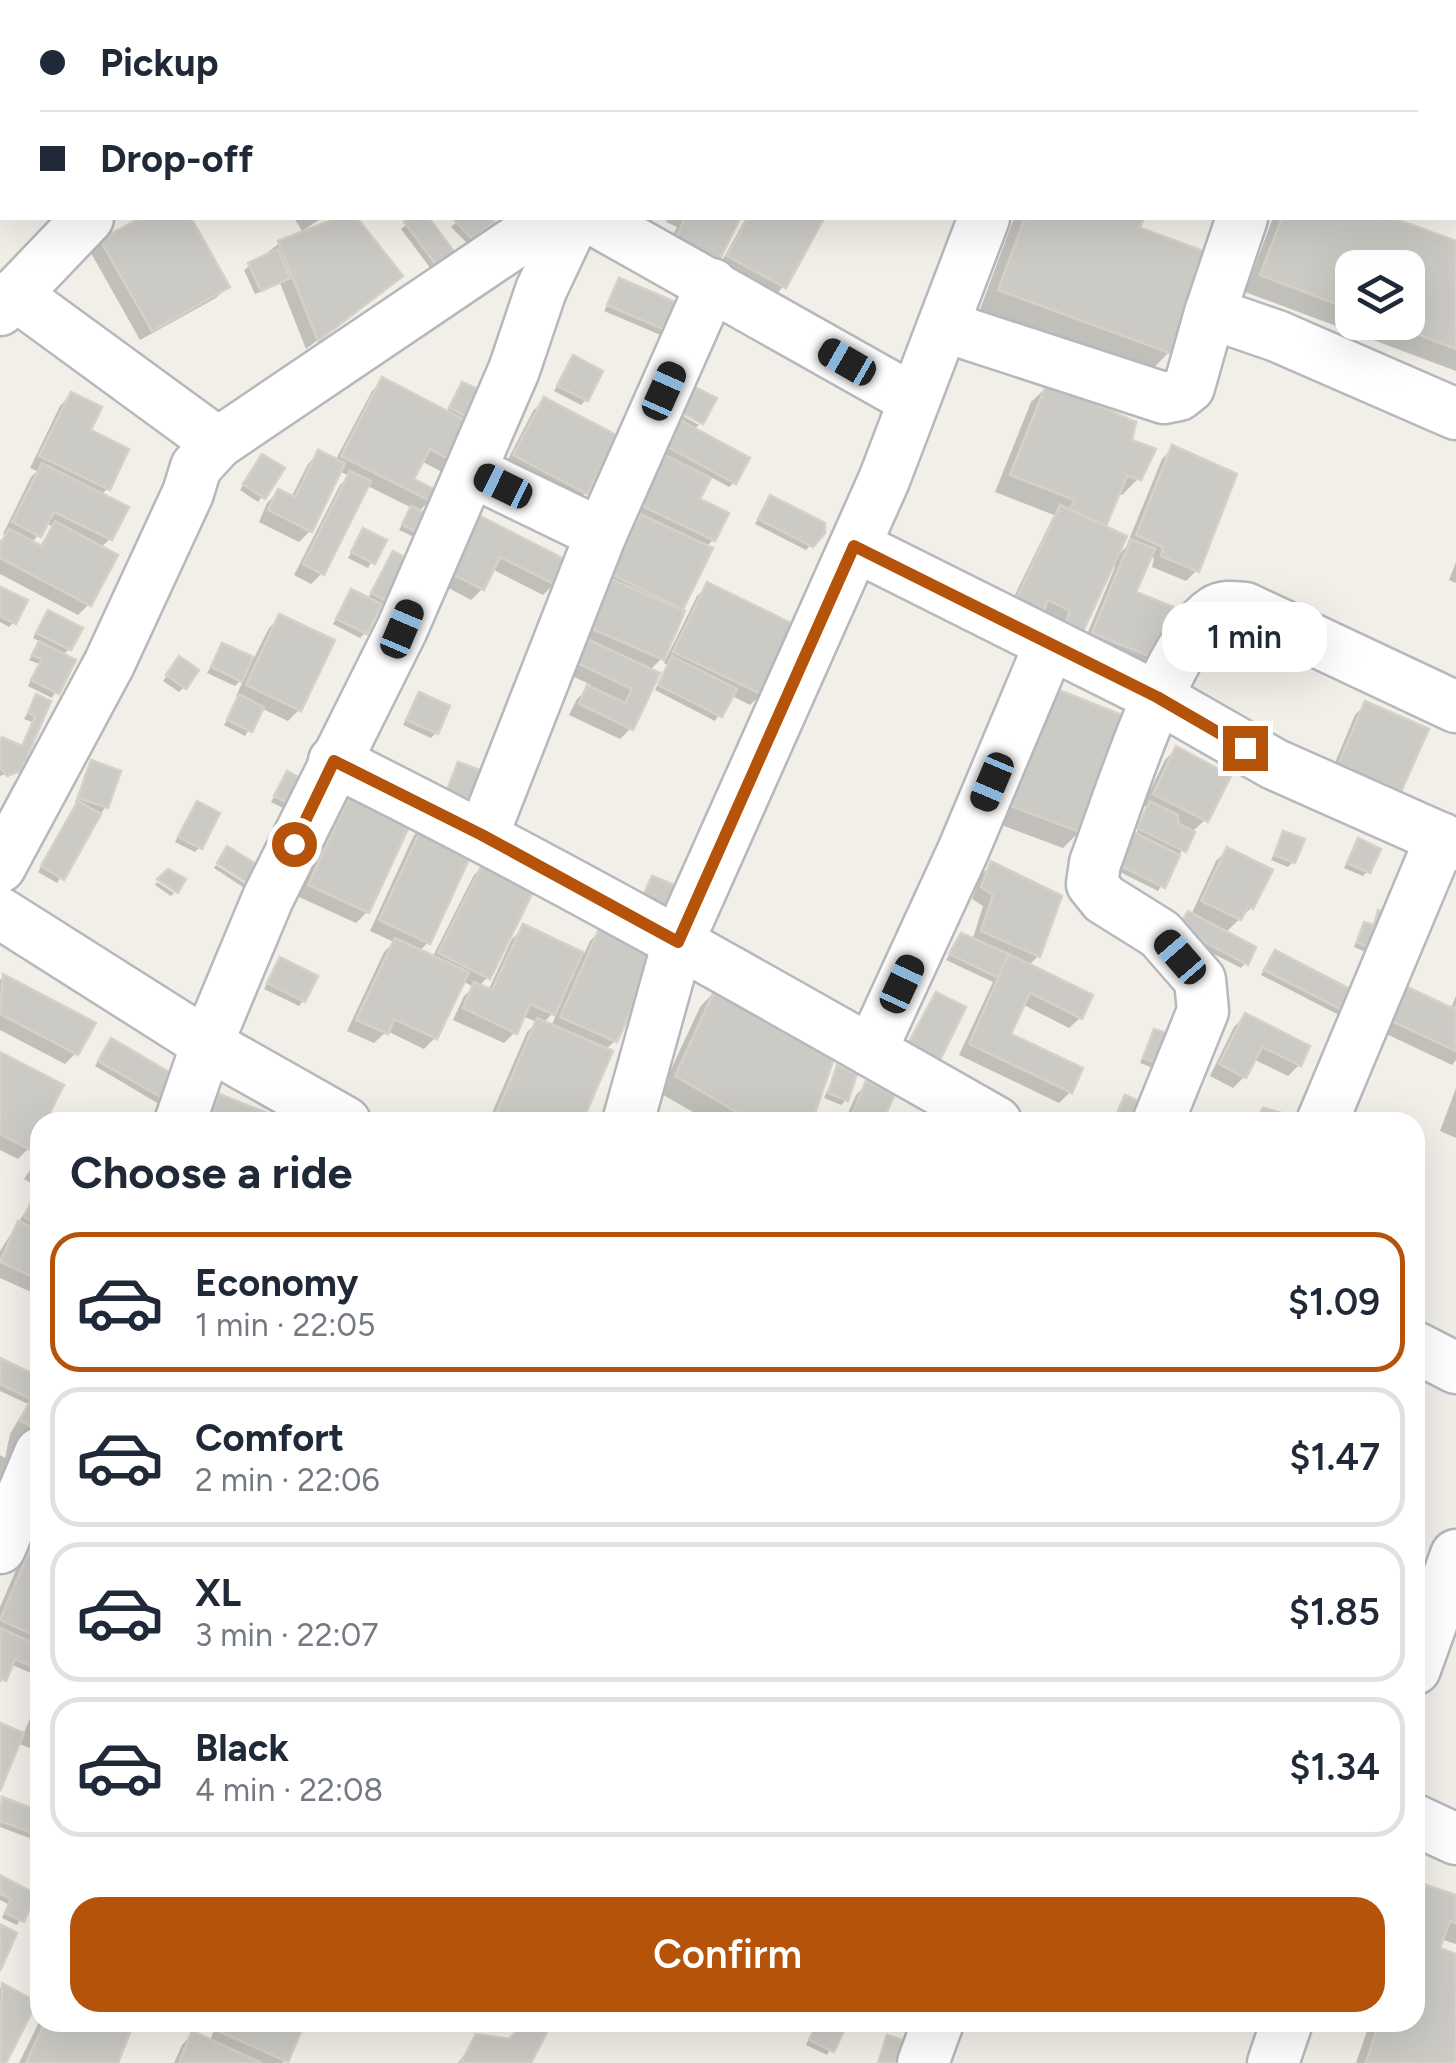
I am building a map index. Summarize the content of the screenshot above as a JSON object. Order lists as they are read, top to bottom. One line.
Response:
{"page":{"banner":["Pickup","Drop-off"],"bubble":"1 min","heading":"Choose a ride","list":[{"name":"Economy","note":"1 min · 22:05","value":"$1.09"},{"name":"Comfort","note":"2 min · 22:06","value":"$1.47"},{"name":"XL","note":"3 min · 22:07","value":"$1.85"},{"name":"Black","note":"4 min · 22:08","value":"$1.34"}],"buttons":"Confirm"}}
